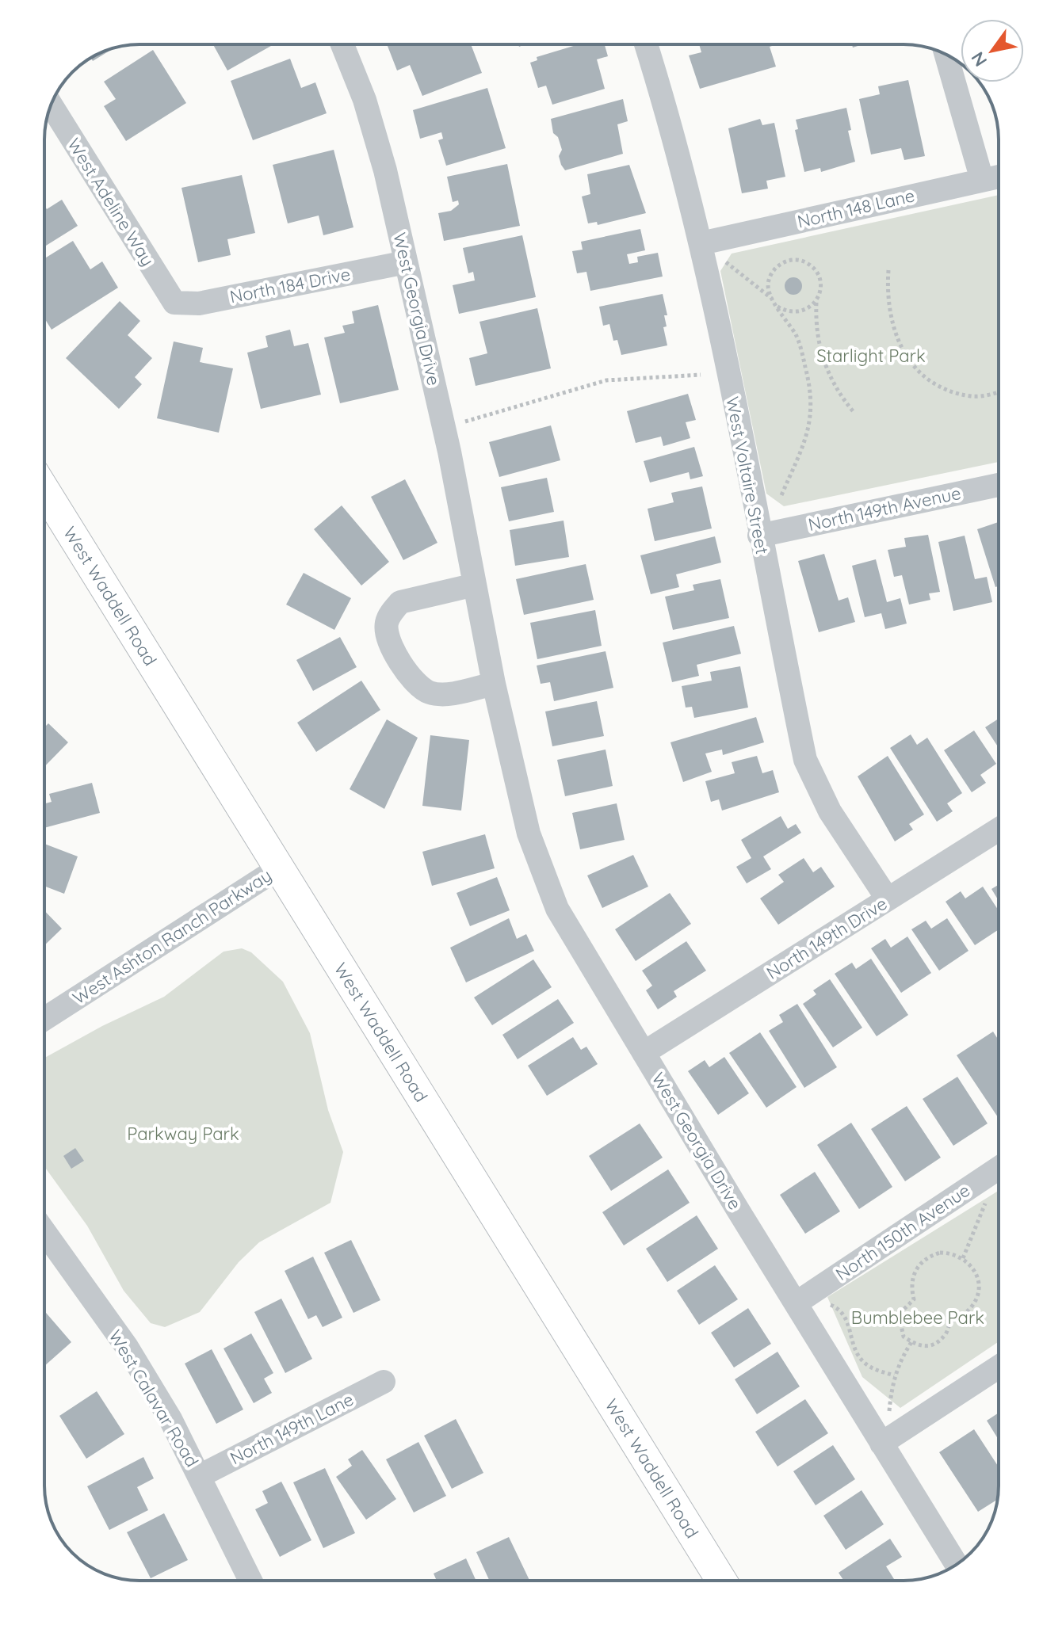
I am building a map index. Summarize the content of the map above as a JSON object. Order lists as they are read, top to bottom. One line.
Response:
{"streets":{"main road":["West Waddell Road"],"street":["West Adeline Way","North 148 Lane","North 184 Drive","West Georgia Drive","West Voltaire Street","North 149th Avenue","West Ashton Ranch Parkway","North 149th Drive","North 150th Avenue","West Calavar Road","North 149th Lane"]},"crossings":[["West Adeline Way","North 184 Drive"],["North 148 Lane","West Voltaire Street"],["North 184 Drive","West Georgia Drive"],["West Georgia Drive","North 149th Drive"],["West Georgia Drive","North 150th Avenue"],["West Voltaire Street","North 149th Avenue"],["West Voltaire Street","North 149th Drive"],["West Waddell Road","West Ashton Ranch Parkway"],["West Calavar Road","North 149th Lane"]],"parks":["Starlight Park","Parkway Park","Bumblebee Park"],"north":"bottom left"}
